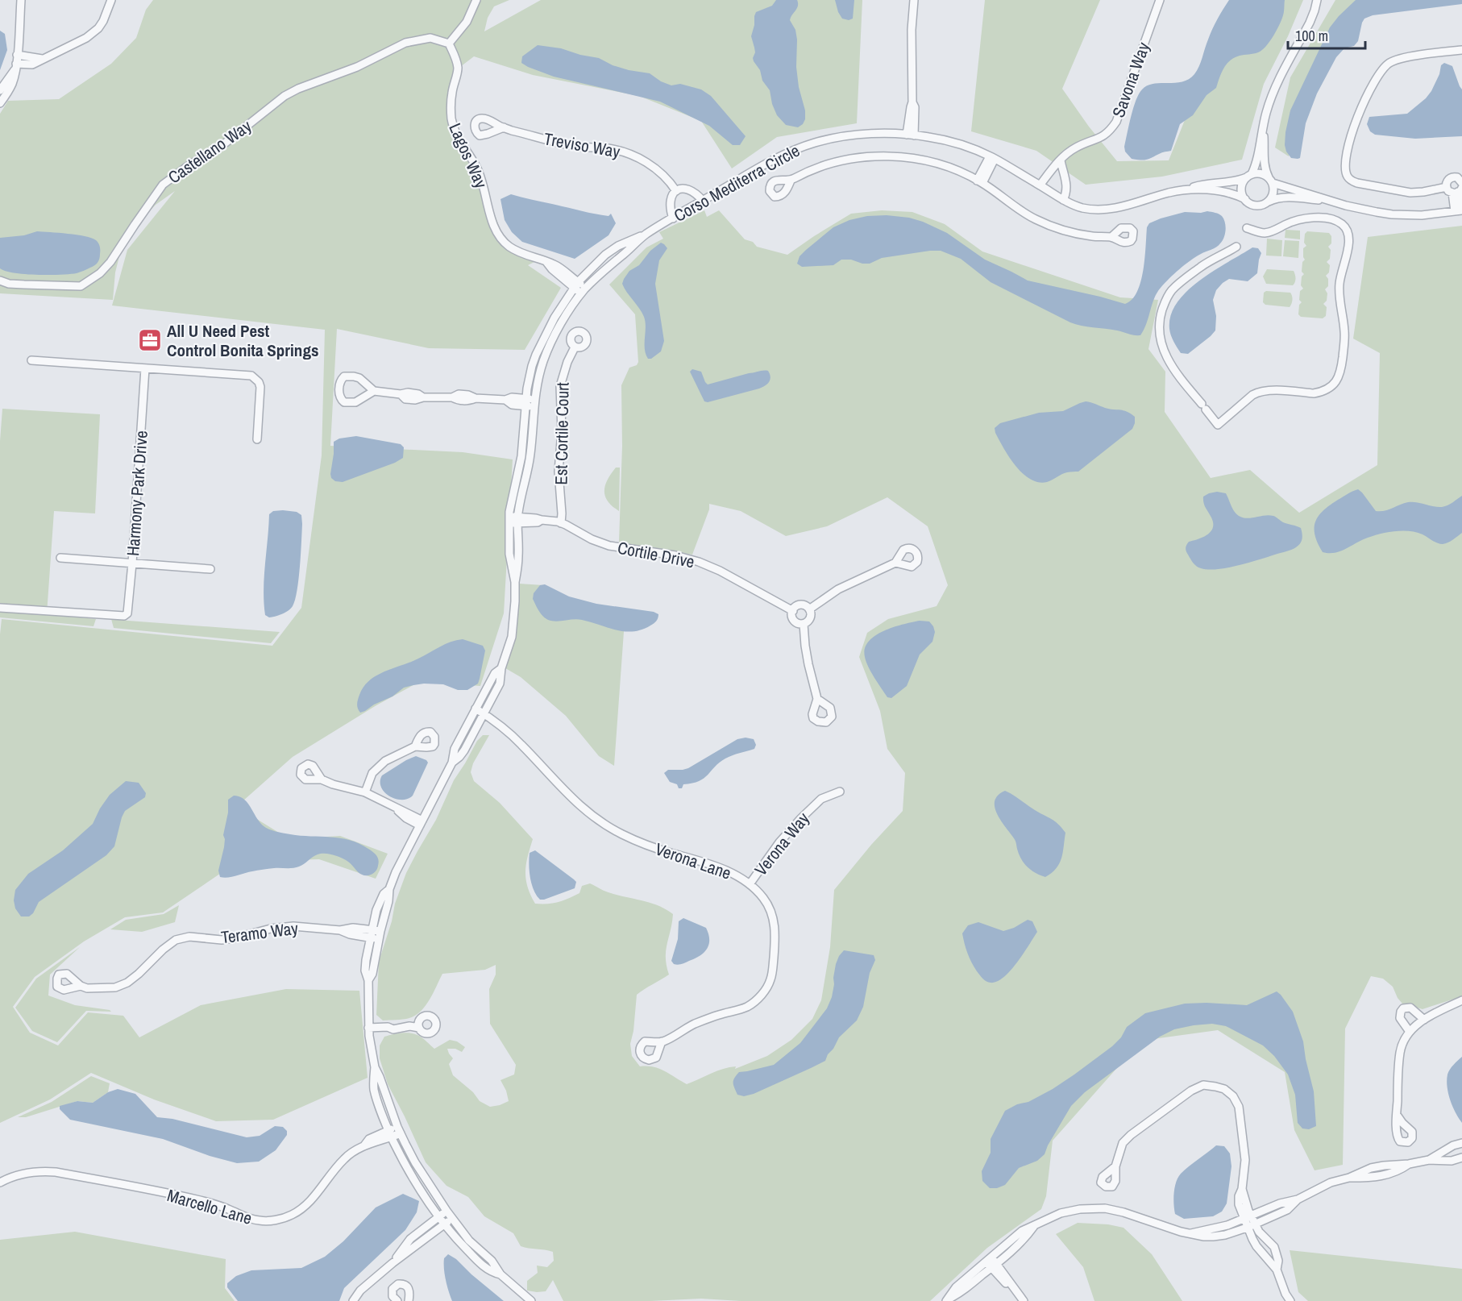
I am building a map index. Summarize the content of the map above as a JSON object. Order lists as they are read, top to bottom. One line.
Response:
{"streets":{"street":["Savona Way","Treviso Way","Castellano Way","Lagos Way","Corso Mediterra Circle","Est Cortile Court","Harmony Park Drive","Cortile Drive","Verona Way","Verona Lane","Teramo Way","Marcello Lane"]},"crossings":[["Savona Way","Corso Mediterra Circle"],["Castellano Way","Lagos Way"],["Lagos Way","Corso Mediterra Circle"],["Corso Mediterra Circle","Cortile Drive"],["Corso Mediterra Circle","Verona Lane"],["Corso Mediterra Circle","Teramo Way"],["Corso Mediterra Circle","Marcello Lane"],["Est Cortile Court","Cortile Drive"],["Verona Way","Verona Lane"]],"places":{"office":["All U Need Pest Control Bonita Springs"]},"scale_bar":"100 m"}
